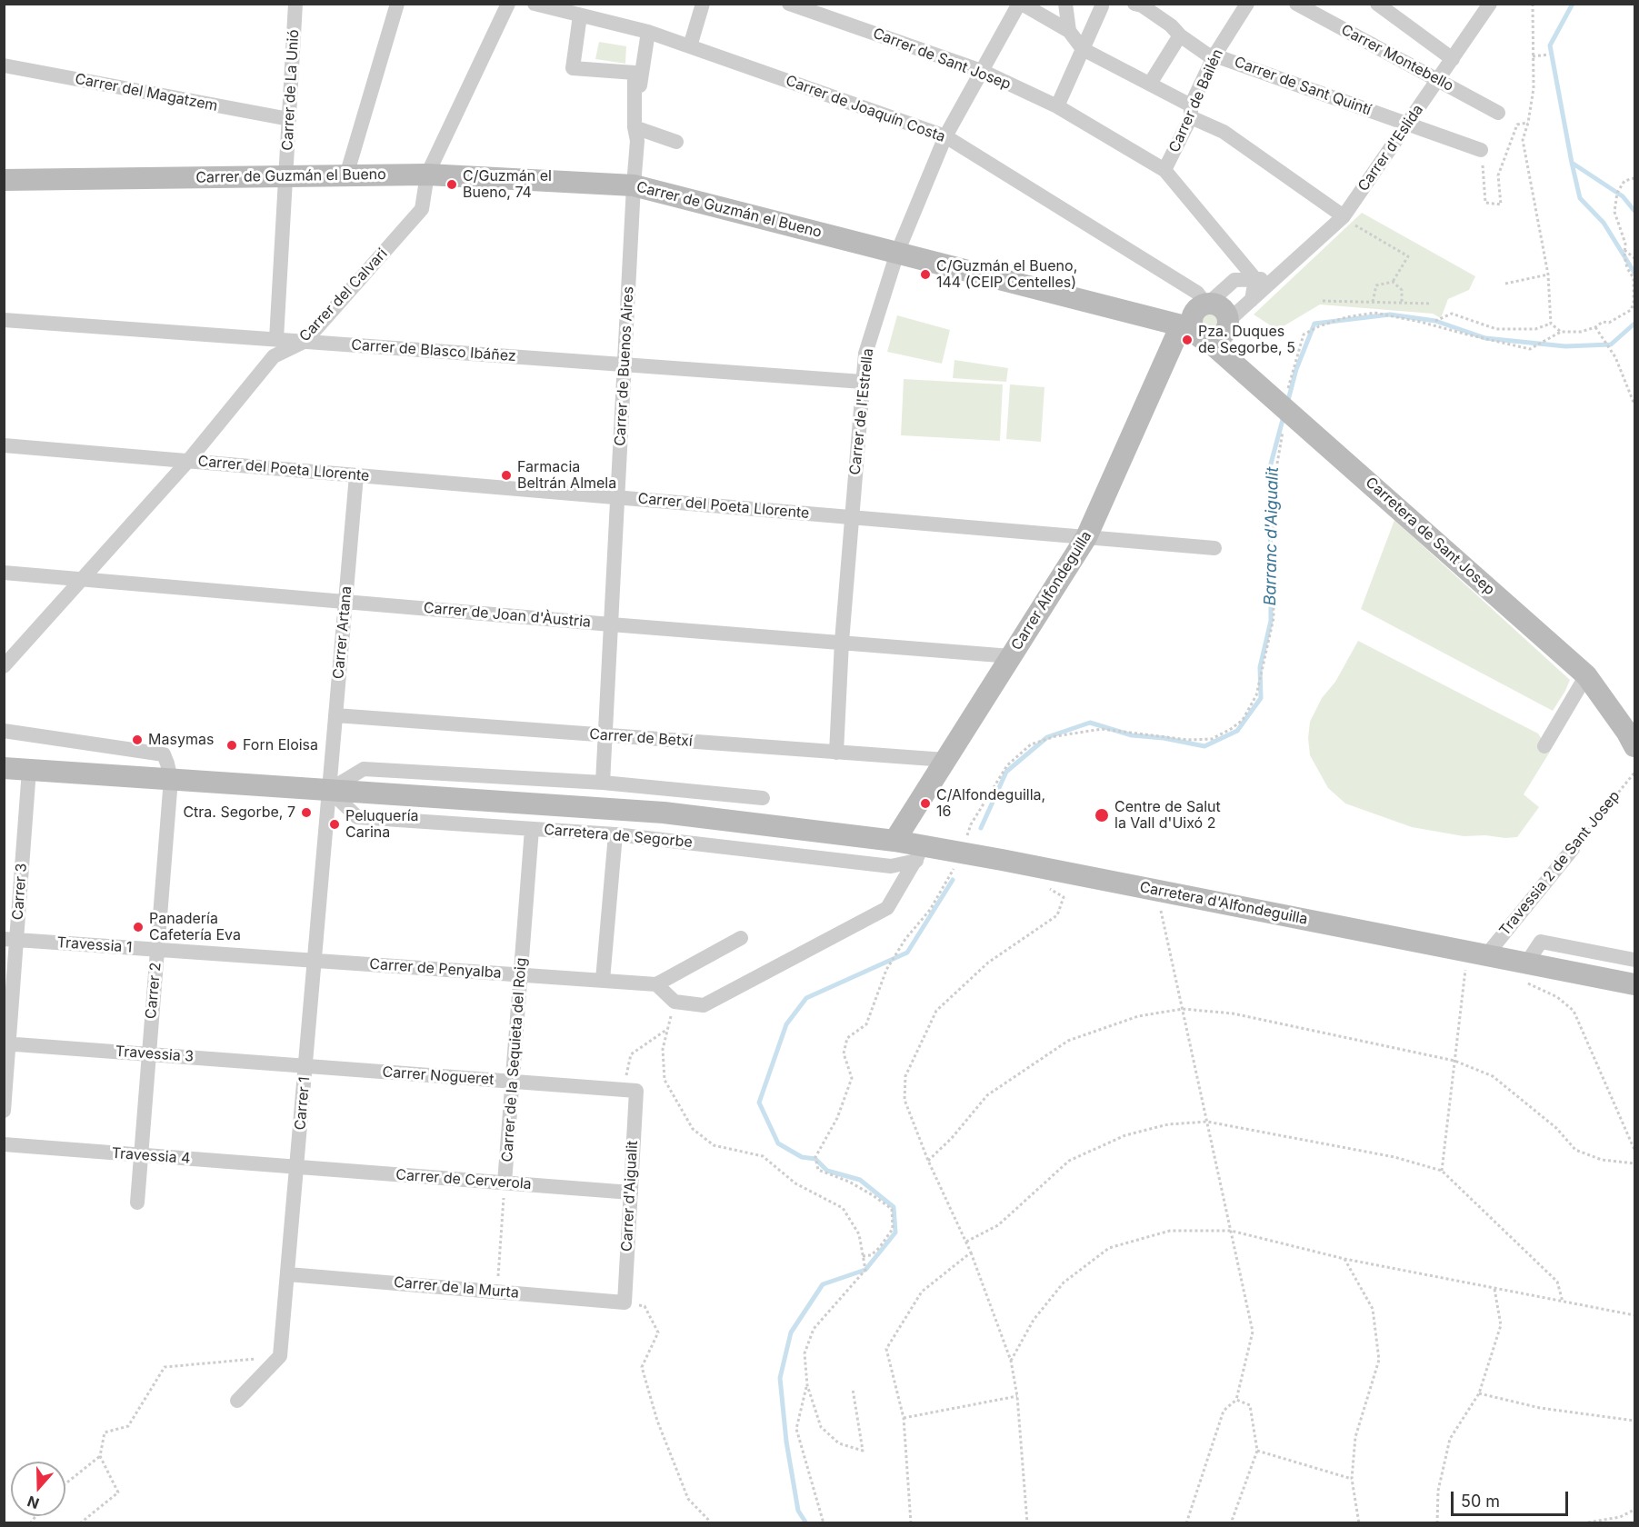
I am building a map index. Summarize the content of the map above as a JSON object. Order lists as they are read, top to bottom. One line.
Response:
{"streets":{"street":["Carrer Montebello","Carrer de Sant Josep","Carrer de Sant Quintí","Carrer de La Unió","Carrer del Magatzem","Carrer de Bailén","Carrer de Joaquín Costa","Carrer d'Eslida","Carrer de Guzmán el Bueno","Carrer del Calvari","Carrer de Blasco Ibáñez","Carrer de Buenos Aires","Carrer de l'Estrella","Carrer del Poeta Llorente","Carretera de Sant Josep","Carrer Alfondeguilla","Carrer de Joan d'Àustria","Carrer Artana","Carrer de Betxí","Carretera de Segorbe","Travessia 2 de Sant Josep","Carrer 3","Carretera d'Alfondeguilla","Travessia 1","Carrer de Penyalba","Carrer 2","Travessia 3","Carrer de la Sequieta del Roig","Carrer Nogueret","Carrer 1","Travessia 4","Carrer de Cerverola","Carrer d'Aigualit","Carrer de la Murta"]},"crossings":[["Carrer Montebello","Carrer d'Eslida"],["Carrer de Sant Josep","Carrer de Bailén"],["Carrer de Sant Josep","Carrer de l'Estrella"],["Carrer de Sant Quintí","Carrer de Bailén"],["Carrer de Sant Quintí","Carrer d'Eslida"],["Carrer de La Unió","Carrer del Magatzem"],["Carrer de La Unió","Carrer de Guzmán el Bueno"],["Carrer de La Unió","Carrer de Blasco Ibáñez"],["Carrer de Joaquín Costa","Carrer d'Eslida"],["Carrer de Joaquín Costa","Carrer de Guzmán el Bueno"],["Carrer de Joaquín Costa","Carrer de l'Estrella"],["Carrer de Joaquín Costa","Carretera de Sant Josep"],["Carrer de Joaquín Costa","Carrer Alfondeguilla"],["Carrer d'Eslida","Carrer de Guzmán el Bueno"],["Carrer d'Eslida","Carretera de Sant Josep"],["Carrer d'Eslida","Carrer Alfondeguilla"],["Carrer de Guzmán el Bueno","Carrer del Calvari"],["Carrer de Guzmán el Bueno","Carrer de Buenos Aires"],["Carrer de Guzmán el Bueno","Carrer de l'Estrella"],["Carrer de Guzmán el Bueno","Carretera de Sant Josep"],["Carrer de Guzmán el Bueno","Carrer Alfondeguilla"],["Carrer del Calvari","Carrer de Blasco Ibáñez"],["Carrer del Calvari","Carrer del Poeta Llorente"],["Carrer del Calvari","Carrer de Joan d'Àustria"],["Carrer de Blasco Ibáñez","Carrer de Buenos Aires"],["Carrer de Blasco Ibáñez","Carrer de l'Estrella"],["Carrer de Buenos Aires","Carrer del Poeta Llorente"],["Carrer de Buenos Aires","Carrer de Joan d'Àustria"],["Carrer de Buenos Aires","Carrer de Betxí"],["Carrer de l'Estrella","Carrer del Poeta Llorente"],["Carrer de l'Estrella","Carrer de Joan d'Àustria"],["Carrer de l'Estrella","Carrer de Betxí"],["Carrer del Poeta Llorente","Carrer Alfondeguilla"],["Carrer del Poeta Llorente","Carrer Artana"],["Carretera de Sant Josep","Carrer Alfondeguilla"],["Carrer Alfondeguilla","Carrer de Joan d'Àustria"],["Carrer Alfondeguilla","Carrer de Betxí"],["Carrer Alfondeguilla","Carretera de Segorbe"],["Carrer de Joan d'Àustria","Carrer Artana"],["Carrer Artana","Carrer de Betxí"],["Carrer Artana","Carretera de Segorbe"],["Carrer Artana","Carrer 1"],["Carretera de Segorbe","Carrer 3"],["Carretera de Segorbe","Carretera d'Alfondeguilla"],["Carretera de Segorbe","Carrer 2"],["Carretera de Segorbe","Carrer de la Sequieta del Roig"],["Carretera de Segorbe","Carrer 1"],["Travessia 2 de Sant Josep","Carretera d'Alfondeguilla"],["Carrer 3","Travessia 1"],["Carrer 3","Travessia 3"],["Travessia 1","Carrer de Penyalba"],["Travessia 1","Carrer 2"],["Travessia 1","Carrer 1"],["Carrer de Penyalba","Carrer de la Sequieta del Roig"],["Carrer de Penyalba","Carrer 1"],["Carrer 2","Travessia 3"],["Carrer 2","Travessia 4"],["Travessia 3","Carrer Nogueret"],["Travessia 3","Carrer 1"],["Carrer de la Sequieta del Roig","Carrer Nogueret"],["Carrer de la Sequieta del Roig","Carrer de Cerverola"],["Carrer de la Sequieta del Roig","Carrer de la Murta"],["Carrer Nogueret","Carrer 1"],["Carrer Nogueret","Carrer d'Aigualit"],["Carrer 1","Travessia 4"],["Carrer 1","Carrer de Cerverola"],["Carrer 1","Carrer de la Murta"],["Travessia 4","Carrer de Cerverola"],["Carrer de Cerverola","Carrer d'Aigualit"],["Carrer d'Aigualit","Carrer de la Murta"]],"water":["Barranc d'Aigualit"],"places":["C/Guzmán el Bueno, 74","C/Guzmán el Bueno, 144 (CEIP Centelles)","Pza. Duques de Segorbe, 5","Farmacia Beltrán Almela","Masymas","Forn Eloisa","C/Alfondeguilla, 16","Ctra. Segorbe, 7","Centre de Salut la Vall d'Uixó 2","Peluquería Carina","Panadería Cafetería Eva"],"scale_bar":"50 m","north":"bottom"}
